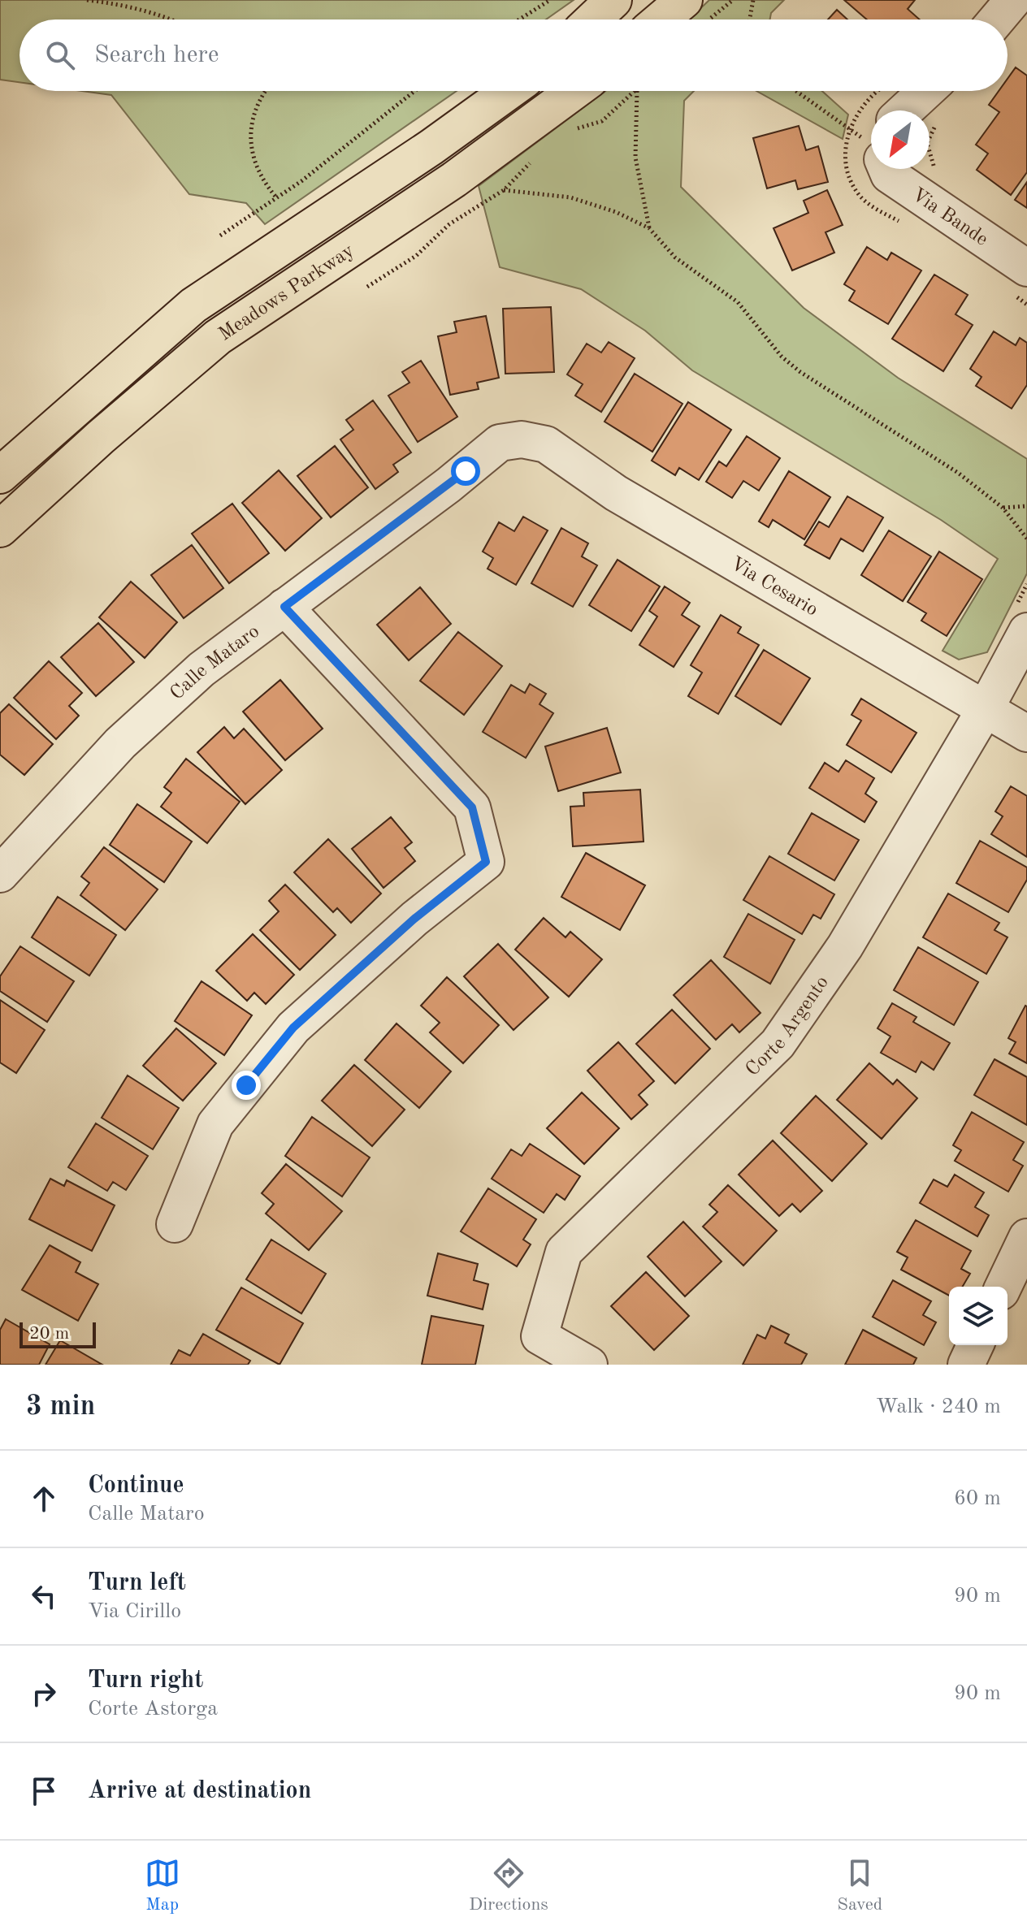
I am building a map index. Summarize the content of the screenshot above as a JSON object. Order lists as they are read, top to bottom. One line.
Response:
{"streets":{"main road":["Meadows Parkway"],"street":["Via Bande","Via Cesario","Calle Mataro","Corte Argento"]},"crossings":[["Via Cesario","Calle Mataro"],["Via Cesario","Corte Argento"]],"scale_bar":"20 m","north":"bottom left","page":{"search":"Search here","scale":"20 m","heading":["3 min","Walk · 240 m"],"list":[["Continue","Calle Mataro","60 m"],["Turn left","Via Cirillo","90 m"],["Turn right","Corte Astorga","90 m"],"Arrive at destination"],"nav":["Map","Directions","Saved"]}}
